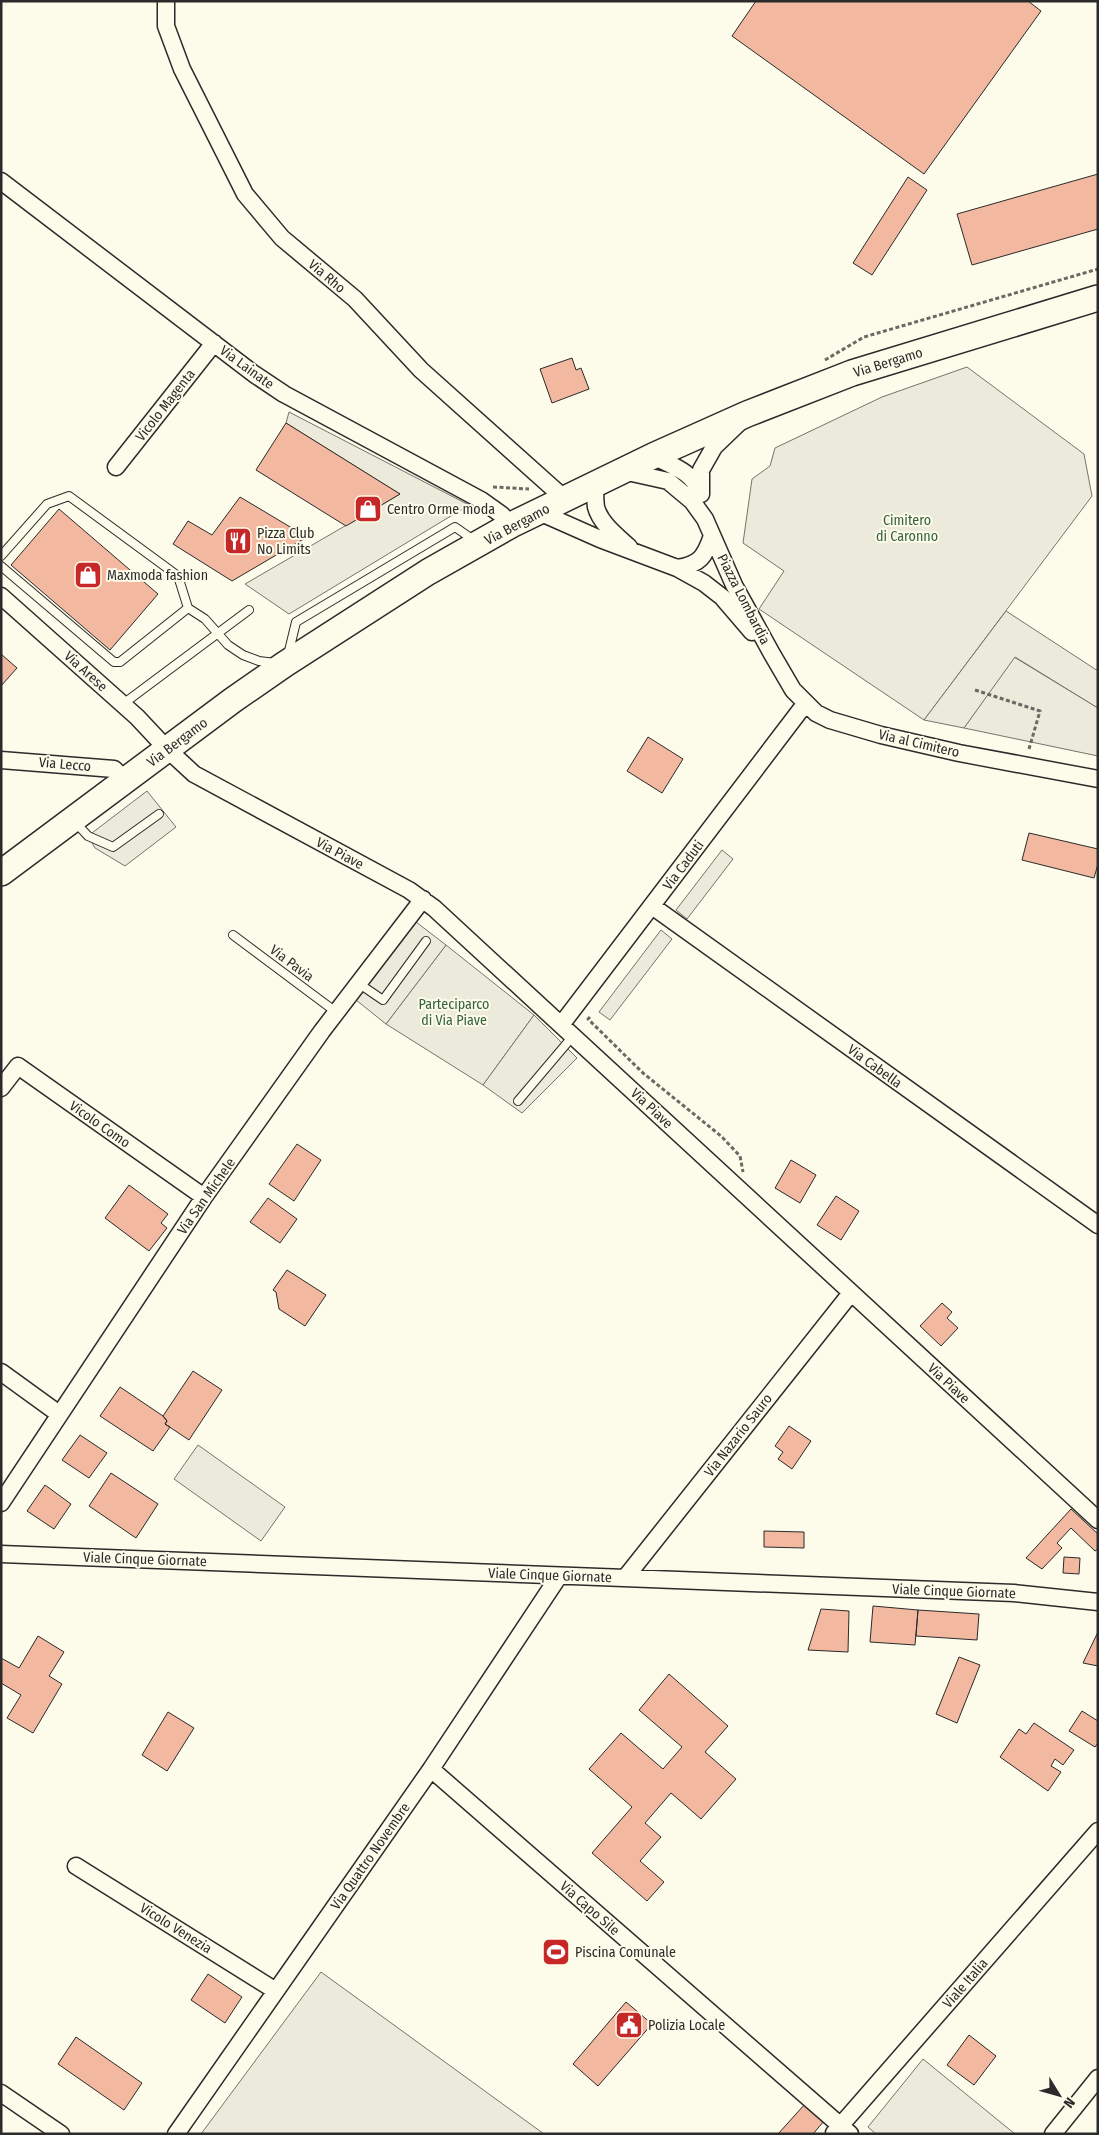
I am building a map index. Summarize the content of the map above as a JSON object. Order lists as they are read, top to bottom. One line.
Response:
{"streets":{"main road":["Via Bergamo"],"street":["Via Rho","Via Lainate","Vicolo Magenta","Piazza Lombardia","Via Arese","Via al Cimitero","Via Lecco","Via Piave","Via Caduti","Via Cabella","Vicolo Como","Via San Michele","Via Nazario Sauro","Viale Cinque Giornate","Via Quattro Novembre","Via Capo Sile","Vicolo Venezia","Viale Italia"],"lane":["Via Pavia"]},"crossings":[["Via Rho","Via Bergamo"],["Via Bergamo","Via Lainate"],["Via Bergamo","Piazza Lombardia"],["Via Bergamo","Via Arese"],["Via Bergamo","Via Lecco"],["Via Bergamo","Via Piave"],["Via Lainate","Vicolo Magenta"],["Piazza Lombardia","Via al Cimitero"],["Via Arese","Via Piave"],["Via al Cimitero","Via Caduti"],["Via Piave","Via Caduti"],["Via Piave","Via San Michele"],["Via Piave","Via Nazario Sauro"],["Via Caduti","Via Cabella"],["Via Pavia","Via San Michele"],["Vicolo Como","Via San Michele"],["Via Nazario Sauro","Viale Cinque Giornate"],["Viale Cinque Giornate","Via Quattro Novembre"],["Via Quattro Novembre","Via Capo Sile"],["Via Quattro Novembre","Vicolo Venezia"],["Via Capo Sile","Viale Italia"]],"parks":["Cimitero di Caronno","Parteciparco di Via Piave"],"places":{"shop":["Centro Orme moda","Maxmoda fashion"],"restaurant":["Pizza Club No Limits"],"sports":["Piscina Comunale"],"public building":["Polizia Locale"]},"north":"bottom right"}
